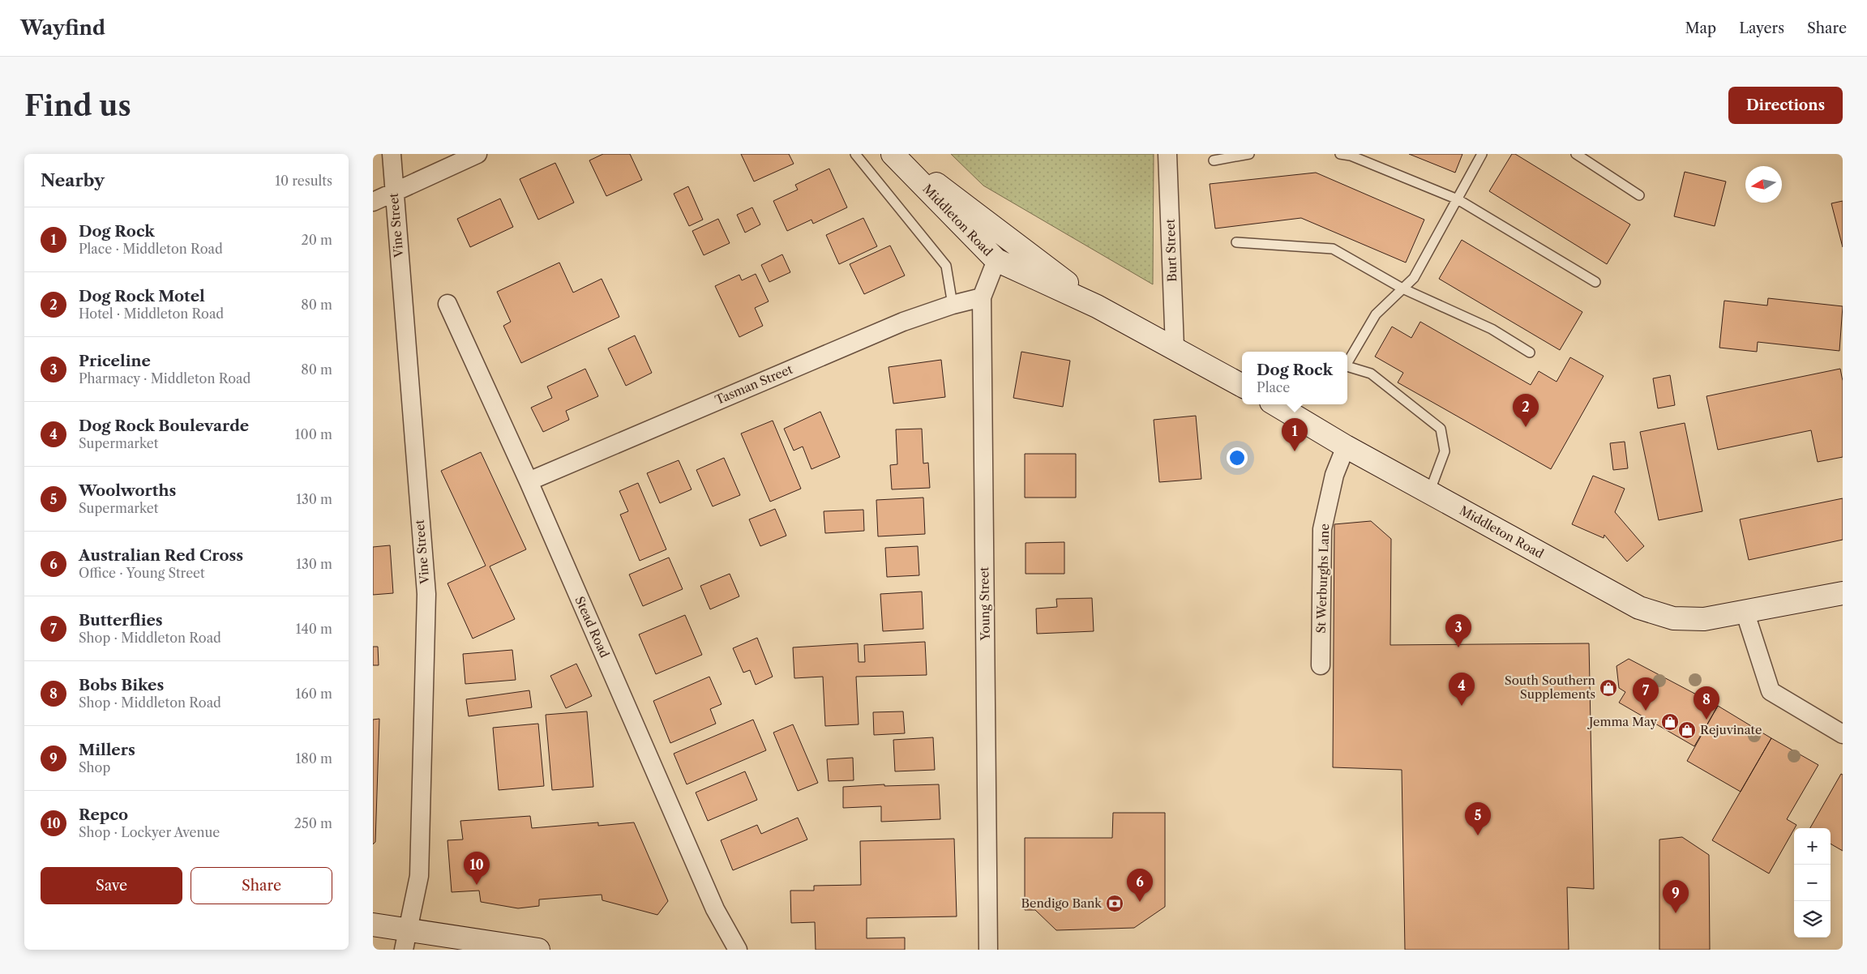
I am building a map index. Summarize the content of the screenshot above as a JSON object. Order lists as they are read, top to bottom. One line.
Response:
{"streets":{"main road":["Middleton Road"],"street":["Vine Street","Burt Street","Tasman Street","St Werburghs Lane","Young Street","Stead Road"]},"crossings":[["Middleton Road","Burt Street"],["Middleton Road","St Werburghs Lane"],["Middleton Road","Young Street"],["Tasman Street","Young Street"],["Tasman Street","Stead Road"]],"places":{"shop":["South Southern Supplements","Jemma May","Rejuvinate"],"bank":["Bendigo Bank"]},"north":"left","page":{"header":"Wayfind","nav":["Map","Layers","Share"],"buttons":["Directions",["Save","Share"]],"title":"Find us","heading":["Nearby","10 results"],"list":[{"mark":"1","name":"Dog Rock","note":"Place · Middleton Road","value":"20 m"},{"mark":"2","name":"Dog Rock Motel","note":"Hotel · Middleton Road","value":"80 m"},{"mark":"3","name":"Priceline","note":"Pharmacy · Middleton Road","value":"80 m"},{"mark":"4","name":"Dog Rock Boulevarde","note":"Supermarket","value":"100 m"},{"mark":"5","name":"Woolworths","note":"Supermarket","value":"130 m"},{"mark":"6","name":"Australian Red Cross","note":"Office · Young Street","value":"130 m"},{"mark":"7","name":"Butterflies","note":"Shop · Middleton Road","value":"140 m"},{"mark":"8","name":"Bobs Bikes","note":"Shop · Middleton Road","value":"160 m"},{"mark":"9","name":"Millers","note":"Shop","value":"180 m"},{"mark":"10","name":"Repco","note":"Shop · Lockyer Avenue","value":"250 m"}],"popup":["Dog Rock","Place"],"pins":["2","1","3","4","7","8","5","10","6","9"],"map_buttons":["+","−"]}}
